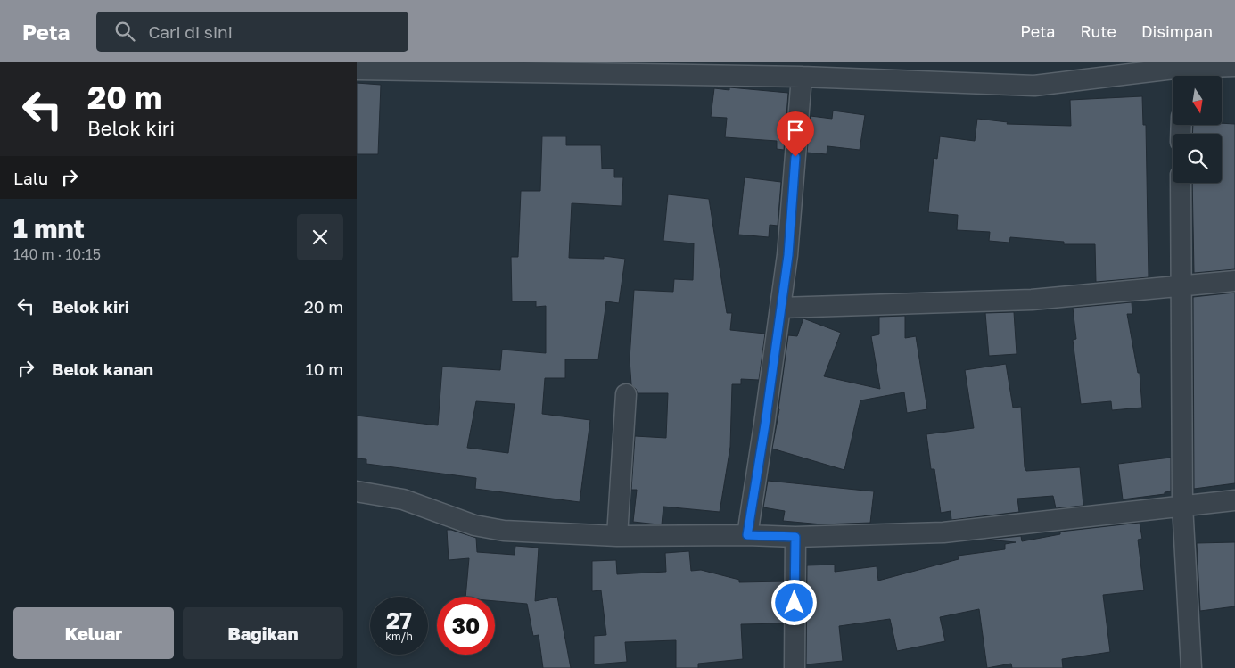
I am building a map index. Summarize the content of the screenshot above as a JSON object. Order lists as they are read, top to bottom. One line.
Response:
{"north":"bottom","page":{"header":"Peta","search":"Cari di sini","nav":["Peta","Rute","Disimpan"],"turn":["20 m","Belok kiri"],"then":"Lalu","heading":["1 mnt","140 m · 10:15"],"list":[{"name":"Belok kiri","value":"20 m"},{"name":"Belok kanan","value":"10 m"}],"speed":"27 km/h","limit":"30","buttons":["Keluar","Bagikan"]}}
